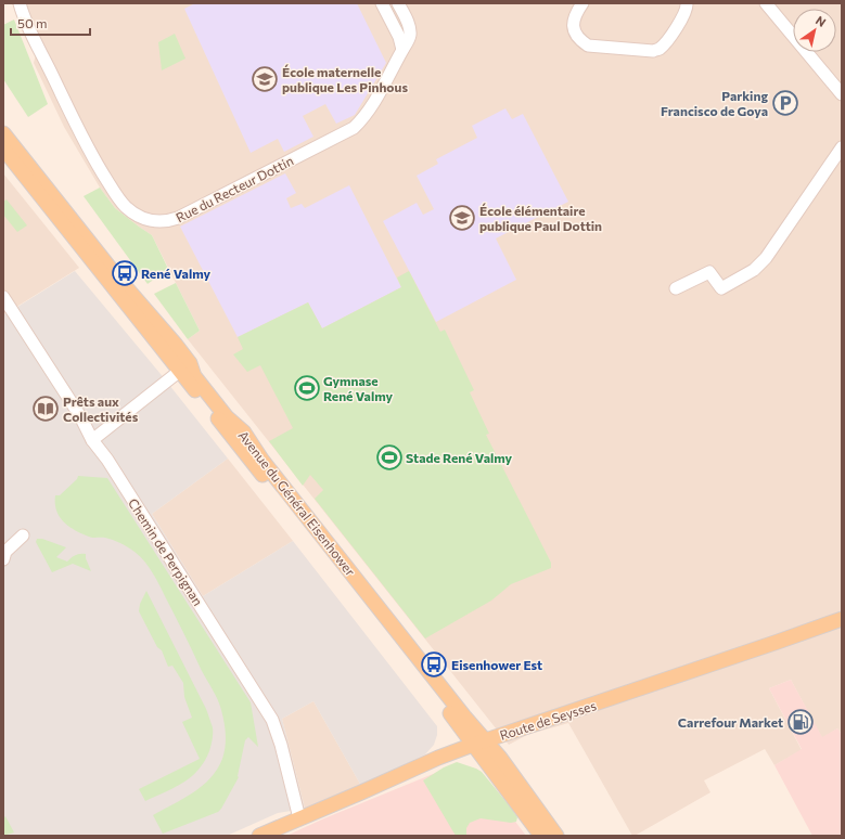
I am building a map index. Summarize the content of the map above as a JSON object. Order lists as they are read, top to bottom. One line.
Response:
{"streets":{"main road":["Avenue du Général Eisenhower","Route de Seysses"],"street":["Rue du Recteur Dottin","Chemin de Perpignan"]},"crossings":[["Avenue du Général Eisenhower","Route de Seysses"],["Chemin de Perpignan","Route de Seysses"]],"places":{"school or university":["École maternelle publique Les Pinhous","École élémentaire publique Paul Dottin"],"parking":["Parking Francisco de Goya"],"bus stop":["René Valmy","Eisenhower Est"],"sports":["Gymnase René Valmy","Stade René Valmy"],"library":["Prêts aux Collectivités"],"fuel station":["Carrefour Market"]},"scale_bar":"50 m","north":"top right"}
